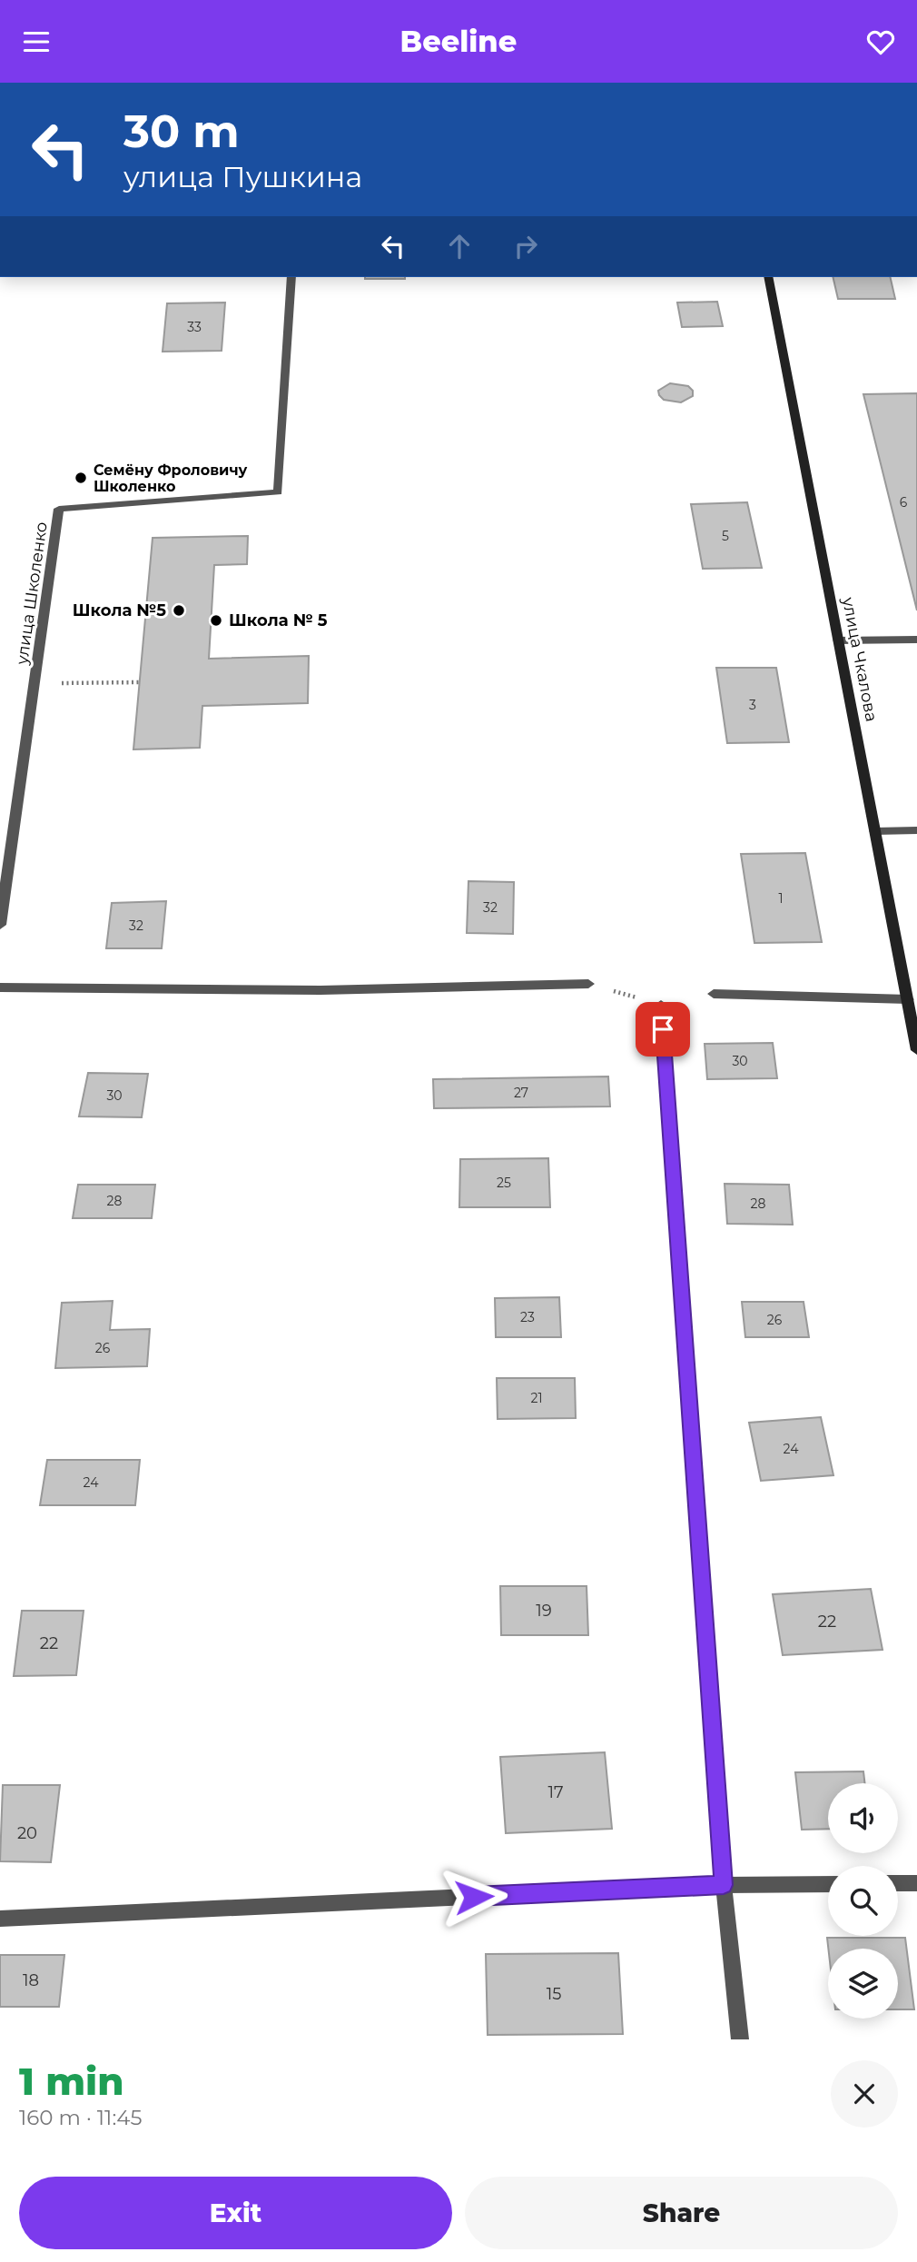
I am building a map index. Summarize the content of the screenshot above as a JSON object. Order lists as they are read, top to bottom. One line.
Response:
{"streets":{"street":["улица Школенко","улица Чкалова"]},"places":["Семёну Фроловичу Школенко","Школа №5","Школа № 5"],"house_numbers":["33","6","5","3","1","32","32","30","27","30","25","28","28","23","26","26","21","24","24","19","22","22","17","20","18","15"],"page":{"header":"Beeline","turn":["30 m","улица Пушкина"],"heading":["1 min","160 m · 11:45"],"buttons":["Exit","Share"]}}
